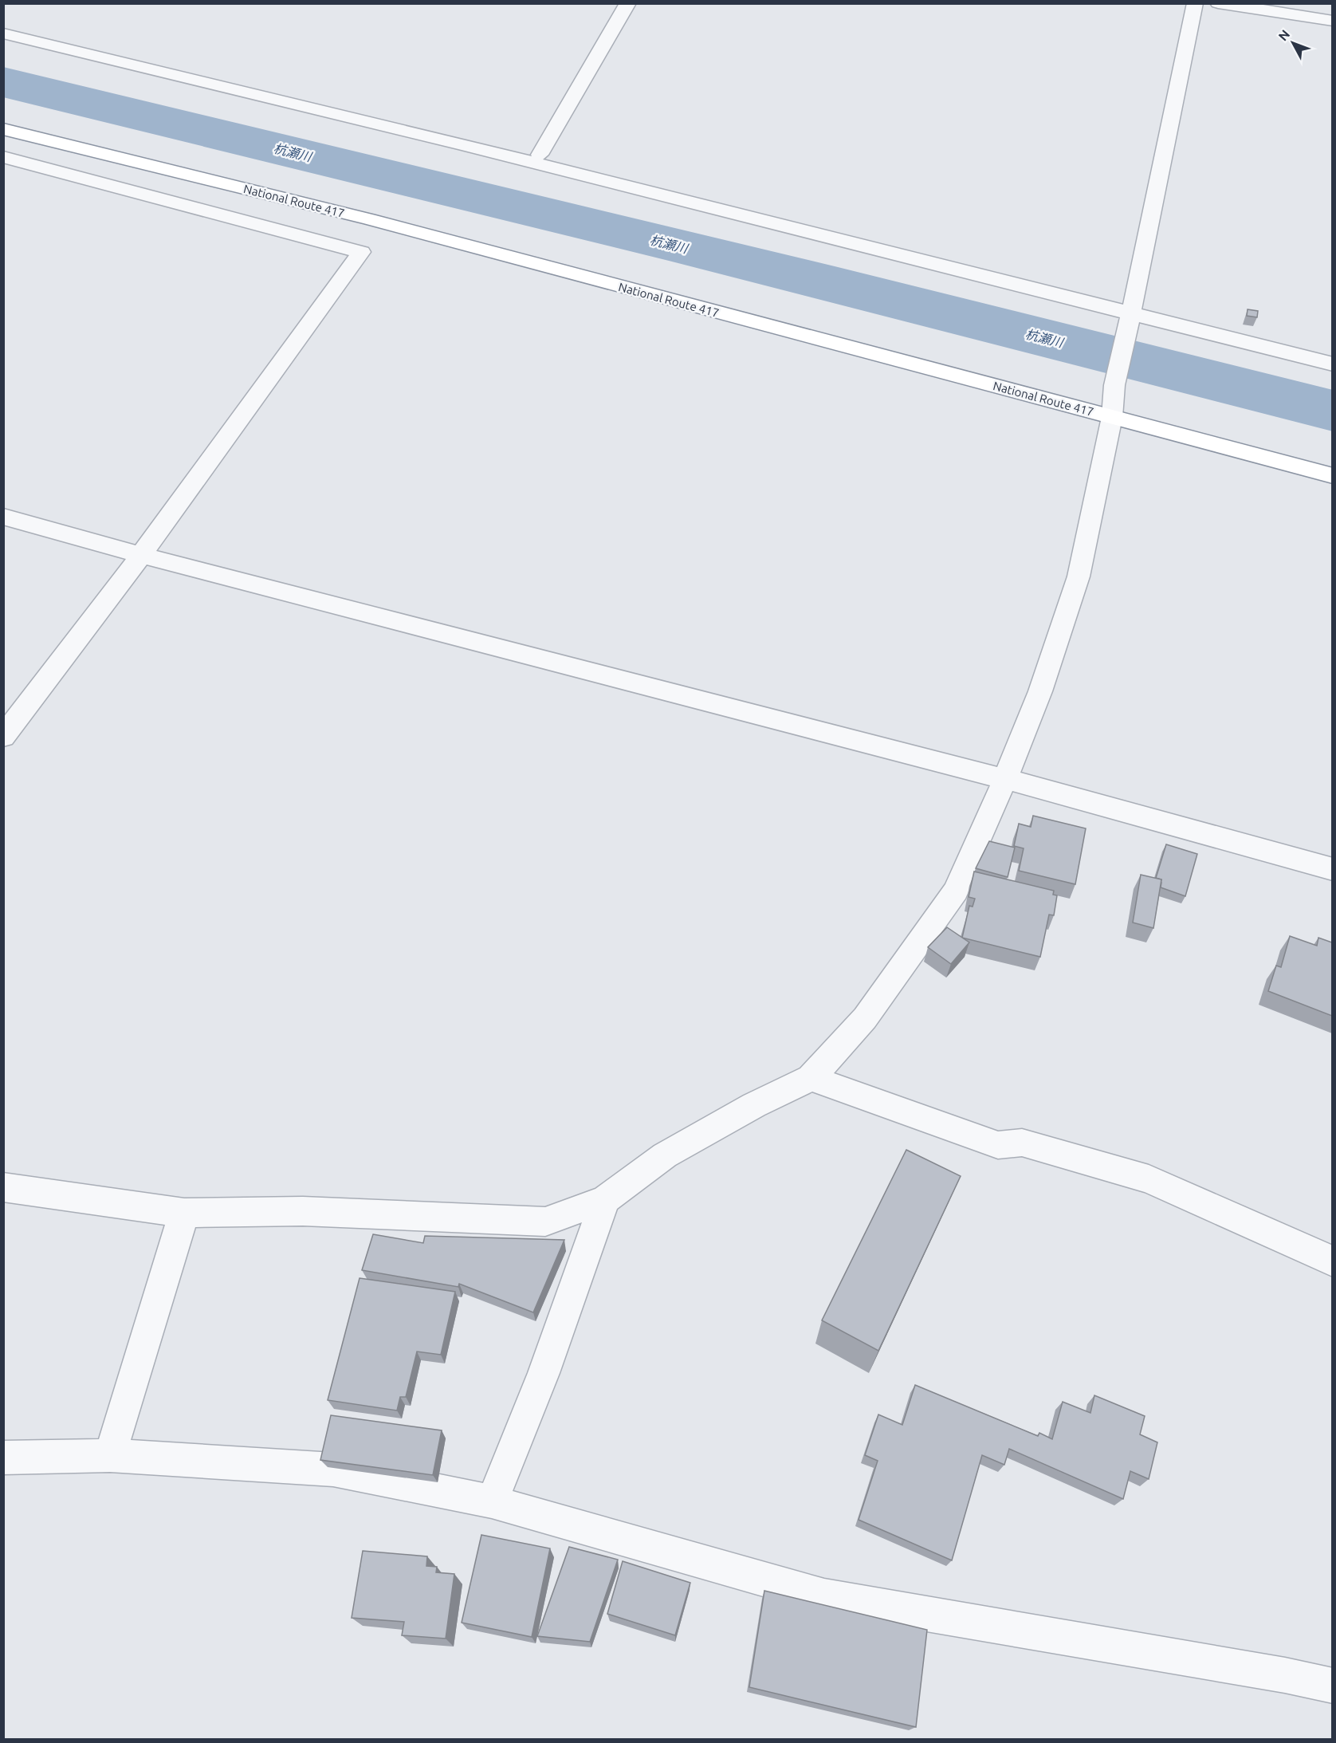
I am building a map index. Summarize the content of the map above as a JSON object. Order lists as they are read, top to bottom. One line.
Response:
{"streets":{"highway":["National Route 417"]},"water":["杭瀬川"],"north":"top left"}
